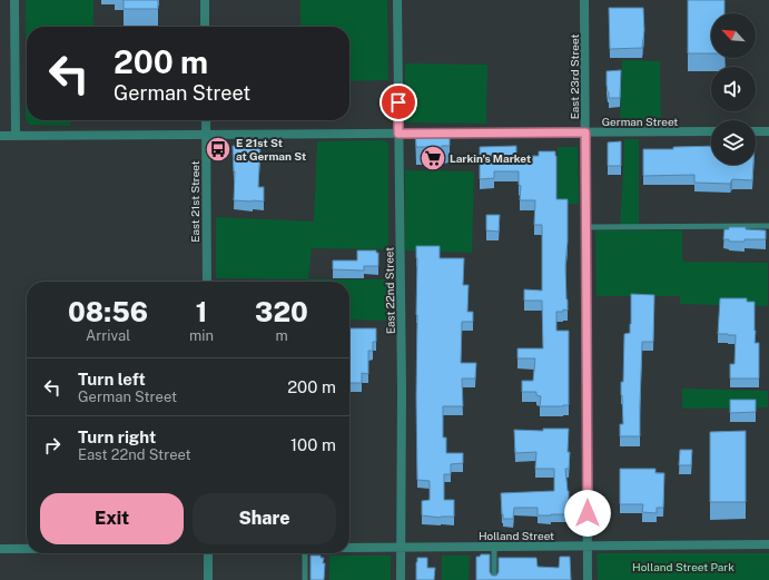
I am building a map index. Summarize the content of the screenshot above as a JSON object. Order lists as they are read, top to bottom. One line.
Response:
{"streets":{"street":["East 23rd Street","German Street","East 21st Street","East 22nd Street","Holland Street"]},"crossings":[["East 23rd Street","German Street"],["East 23rd Street","Holland Street"],["German Street","East 21st Street"],["German Street","East 22nd Street"],["East 22nd Street","Holland Street"]],"parks":["Holland Street Park"],"places":{"bus stop":["E 21st St at German St"],"supermarket":["Larkin's Market"]},"north":"top left","page":{"turn":["200 m","German Street"],"eta":["08:56","Arrival","1","min","320","m"],"list":[{"name":"Turn left","note":"German Street","value":"200 m"},{"name":"Turn right","note":"East 22nd Street","value":"100 m"}],"buttons":["Exit","Share"]}}
